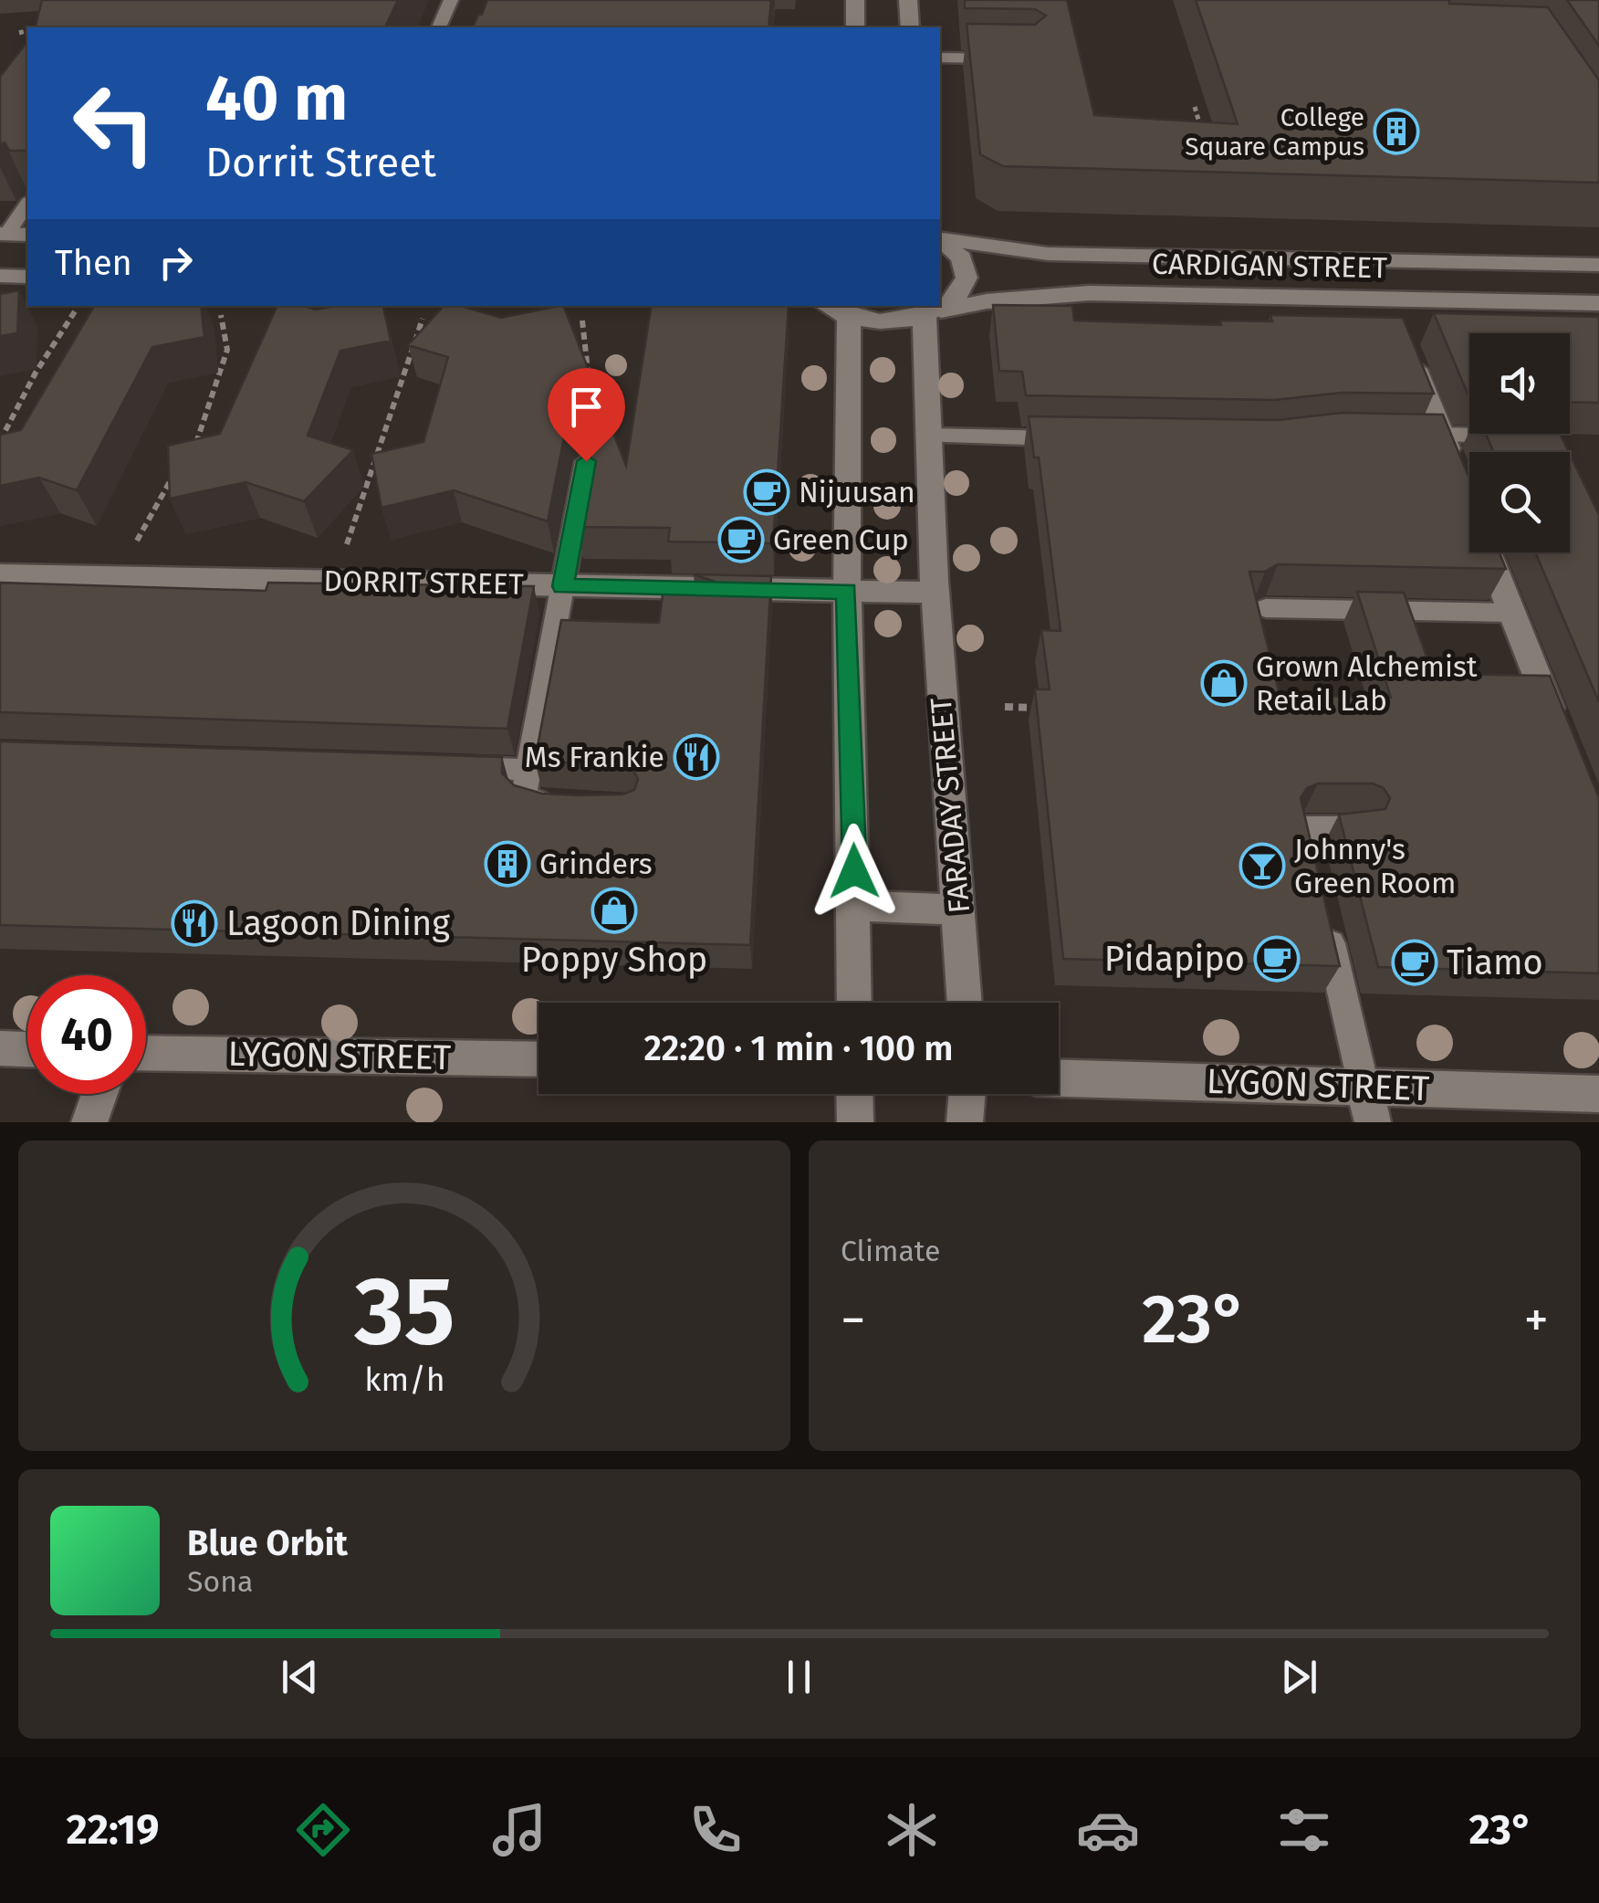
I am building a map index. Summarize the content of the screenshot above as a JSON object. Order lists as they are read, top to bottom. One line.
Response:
{"streets":{"street":["CARDIGAN STREET","DORRIT STREET","FARADAY STREET","LYGON STREET"]},"crossings":[["CARDIGAN STREET","FARADAY STREET"]],"places":{"building":["College Square Campus","Grinders"],"cafe":["Nijuusan","Green Cup","Pidapipo","Tiamo"],"shop":["Grown Alchemist Retail Lab","Poppy Shop"],"restaurant":["Ms Frankie","Lagoon Dining"],"bar":["Johnny's Green Room"]},"page":{"turn":["40 m","Dorrit Street"],"then":"Then","limit":"40","trip":"22:20 · 1 min · 100 m","tile":"Climate","heat":["−","23°","+"],"song":["Blue Orbit","Sona"],"tabs":["22:19","23°"],"gauge":["35","km/h"]}}
